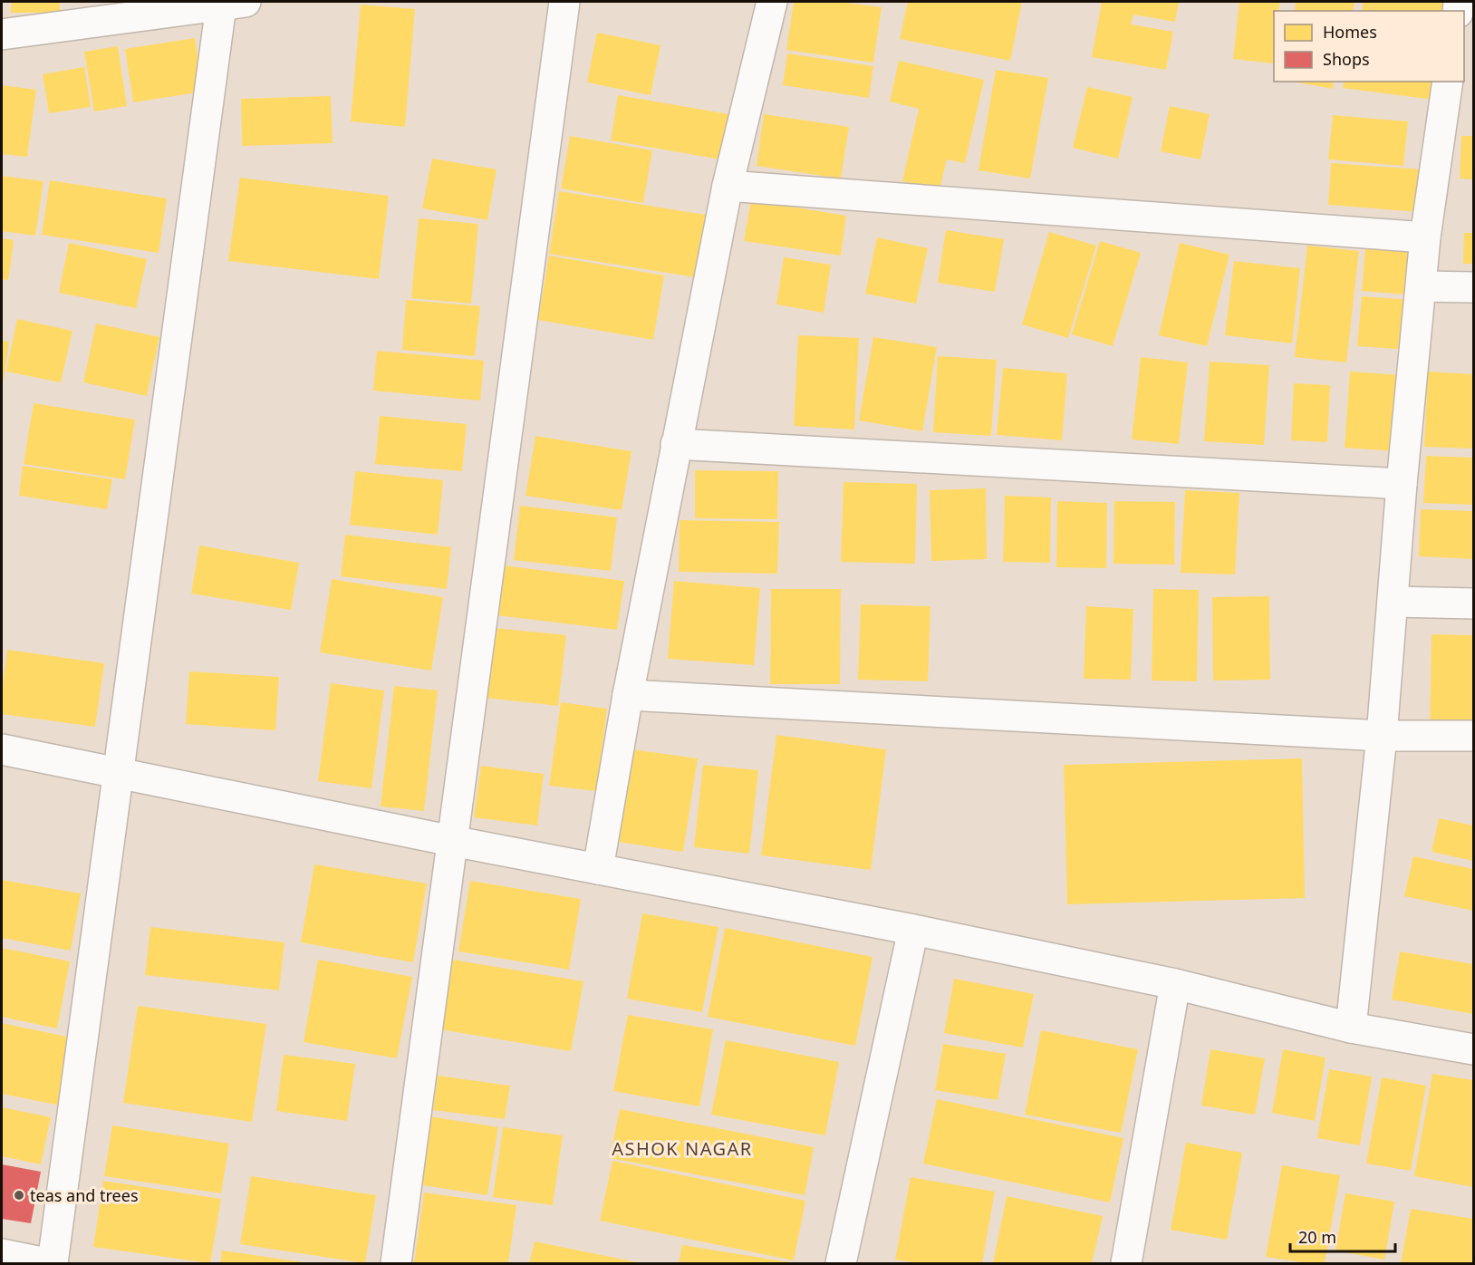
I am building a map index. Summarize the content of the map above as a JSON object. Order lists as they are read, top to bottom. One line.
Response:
{"districts":["ASHOK NAGAR"],"places":["teas and trees"],"legend":["Homes","Shops"],"scale_bar":"20 m"}
